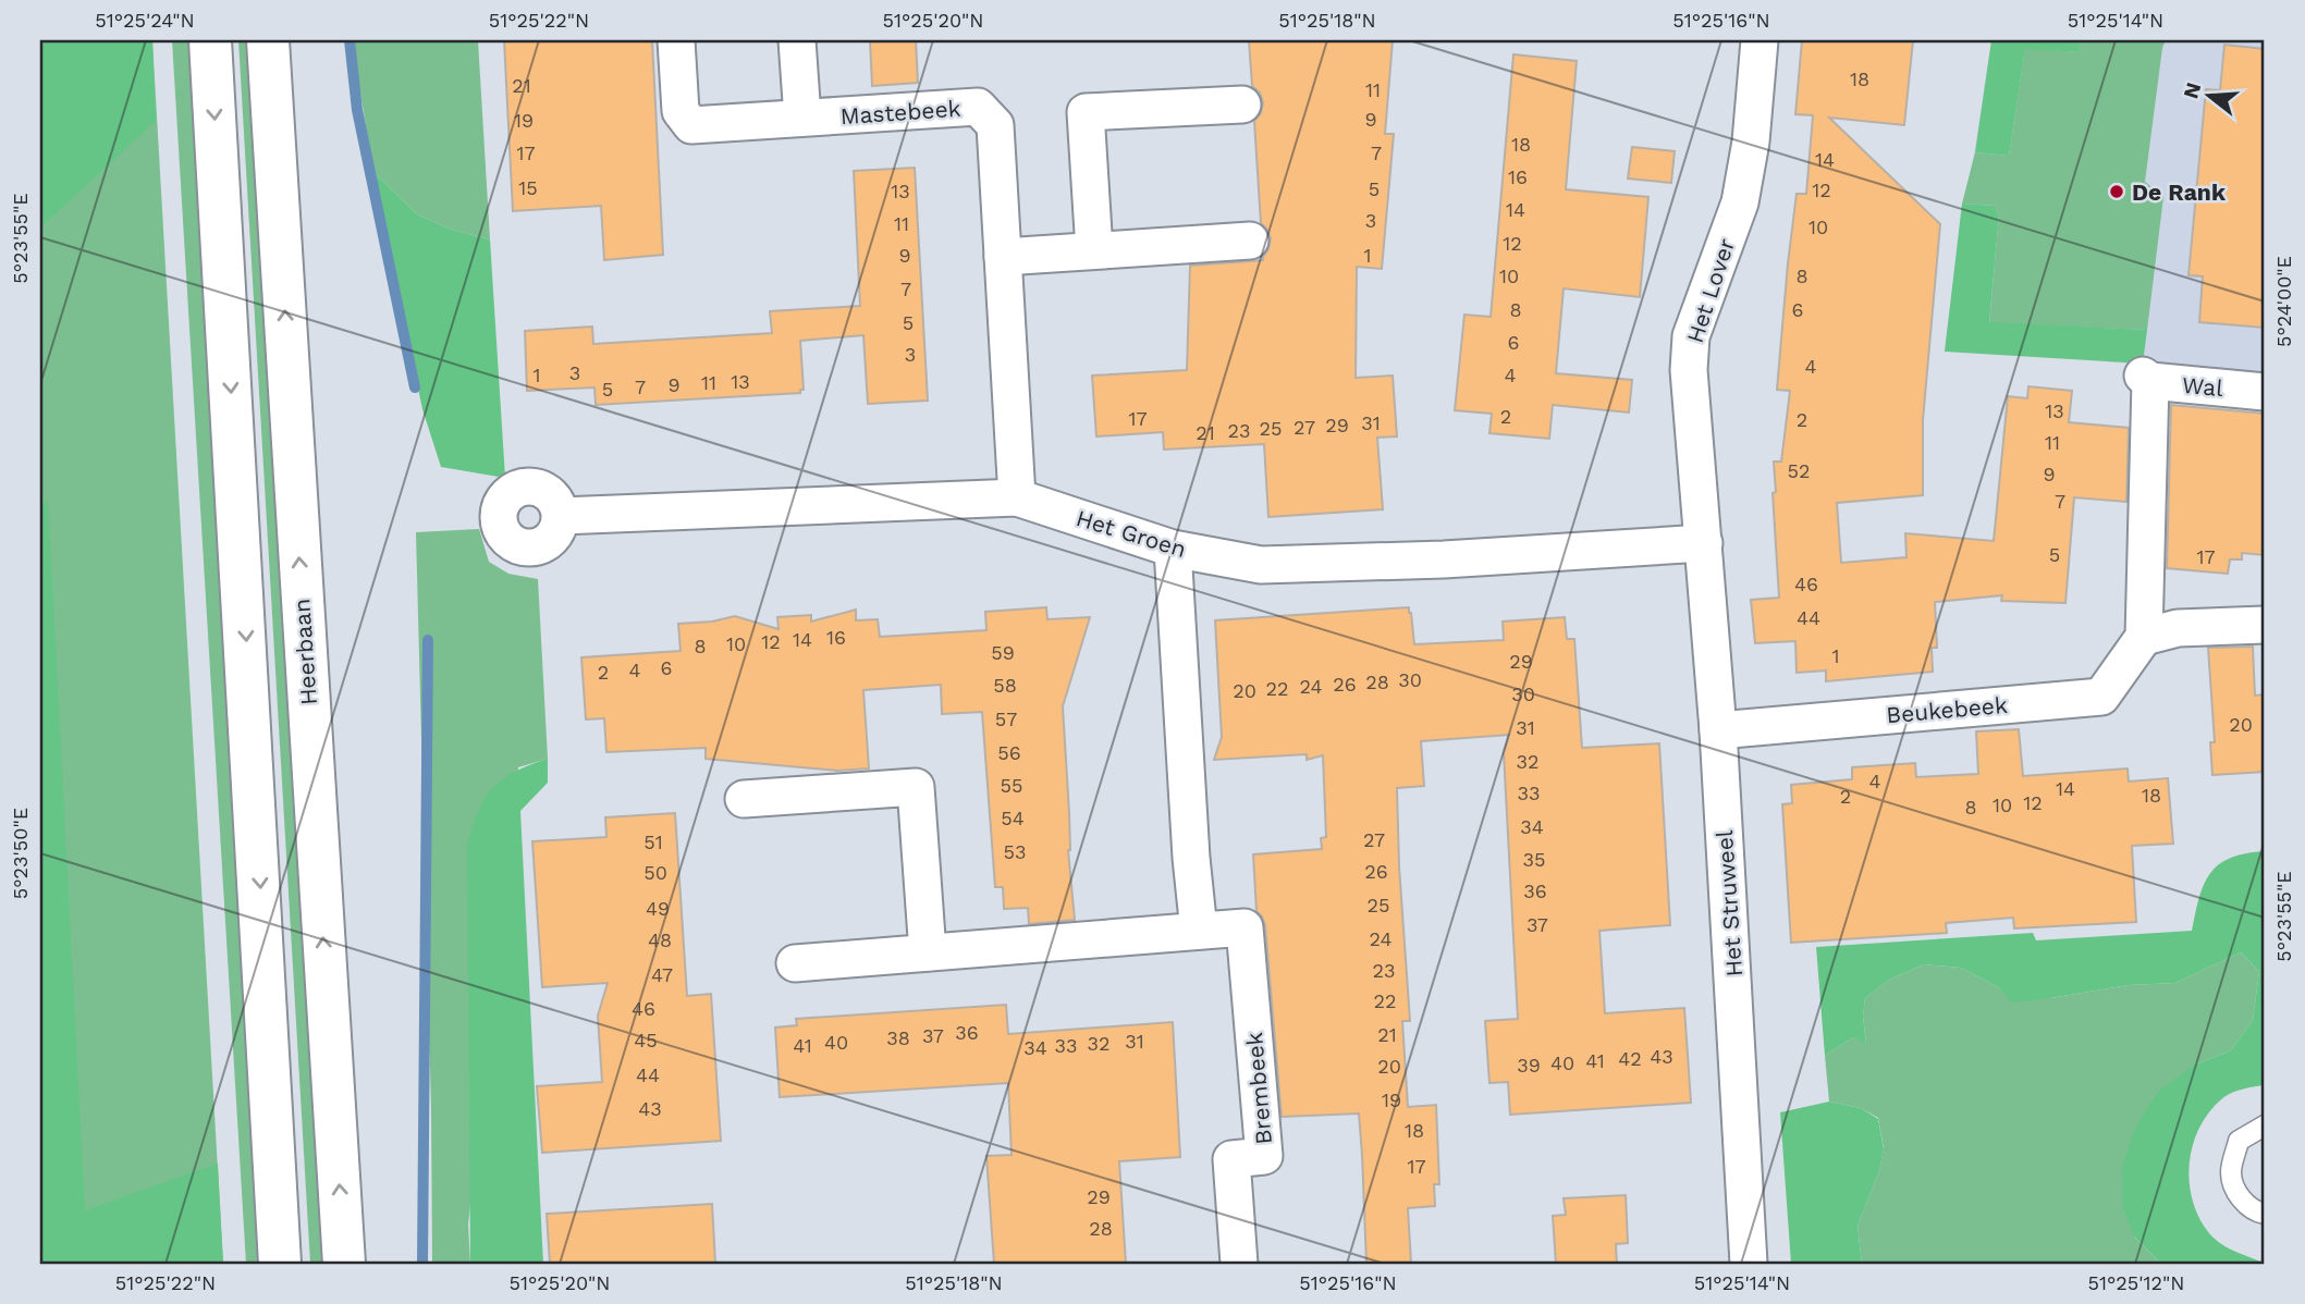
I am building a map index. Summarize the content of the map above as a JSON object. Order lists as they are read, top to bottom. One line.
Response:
{"streets":{"main road":["Heerbaan"],"street":["Mastebeek","Het Lover","Wal","Het Groen","Beukebeek","Het Struweel","Brembeek"]},"crossings":[["Mastebeek","Het Groen"],["Het Lover","Het Groen"],["Het Lover","Het Struweel"],["Wal","Beukebeek"],["Het Groen","Het Struweel"],["Beukebeek","Het Struweel"]],"places":["De Rank"],"house_numbers":["18","21","11","9","19","18","17","7","14","16","15","5","12","13","14","3","11","10","12","9","1","10","8","7","8","6","5","6","3","4","3","1","4","13","11","9","7","5","13","2","17","2","31","29","27","25","23","21","11","52","9","7","5","17","46","44","16","14","12","10","8","59","1","29","6","4","2","30","28","26","58","24","22","20","30","57","20","31","56","32","4","55","14","33","18","2","12","10","8","54","34","27","51","53","35","26","50","36","25","49","37","24","48","23","47","22","46","36","21","37","38","45","31","40","32","41","33","34","43","42","41","40","39","20","44","19","43","18","17","29","28"],"north":"left","coordinates":["51°25'24\"N","51°25'22\"N","51°25'20\"N","51°25'18\"N","51°25'16\"N","51°25'14\"N","5°23'55\"E","5°24'00\"E","5°23'50\"E","51°25'12\"N"]}
